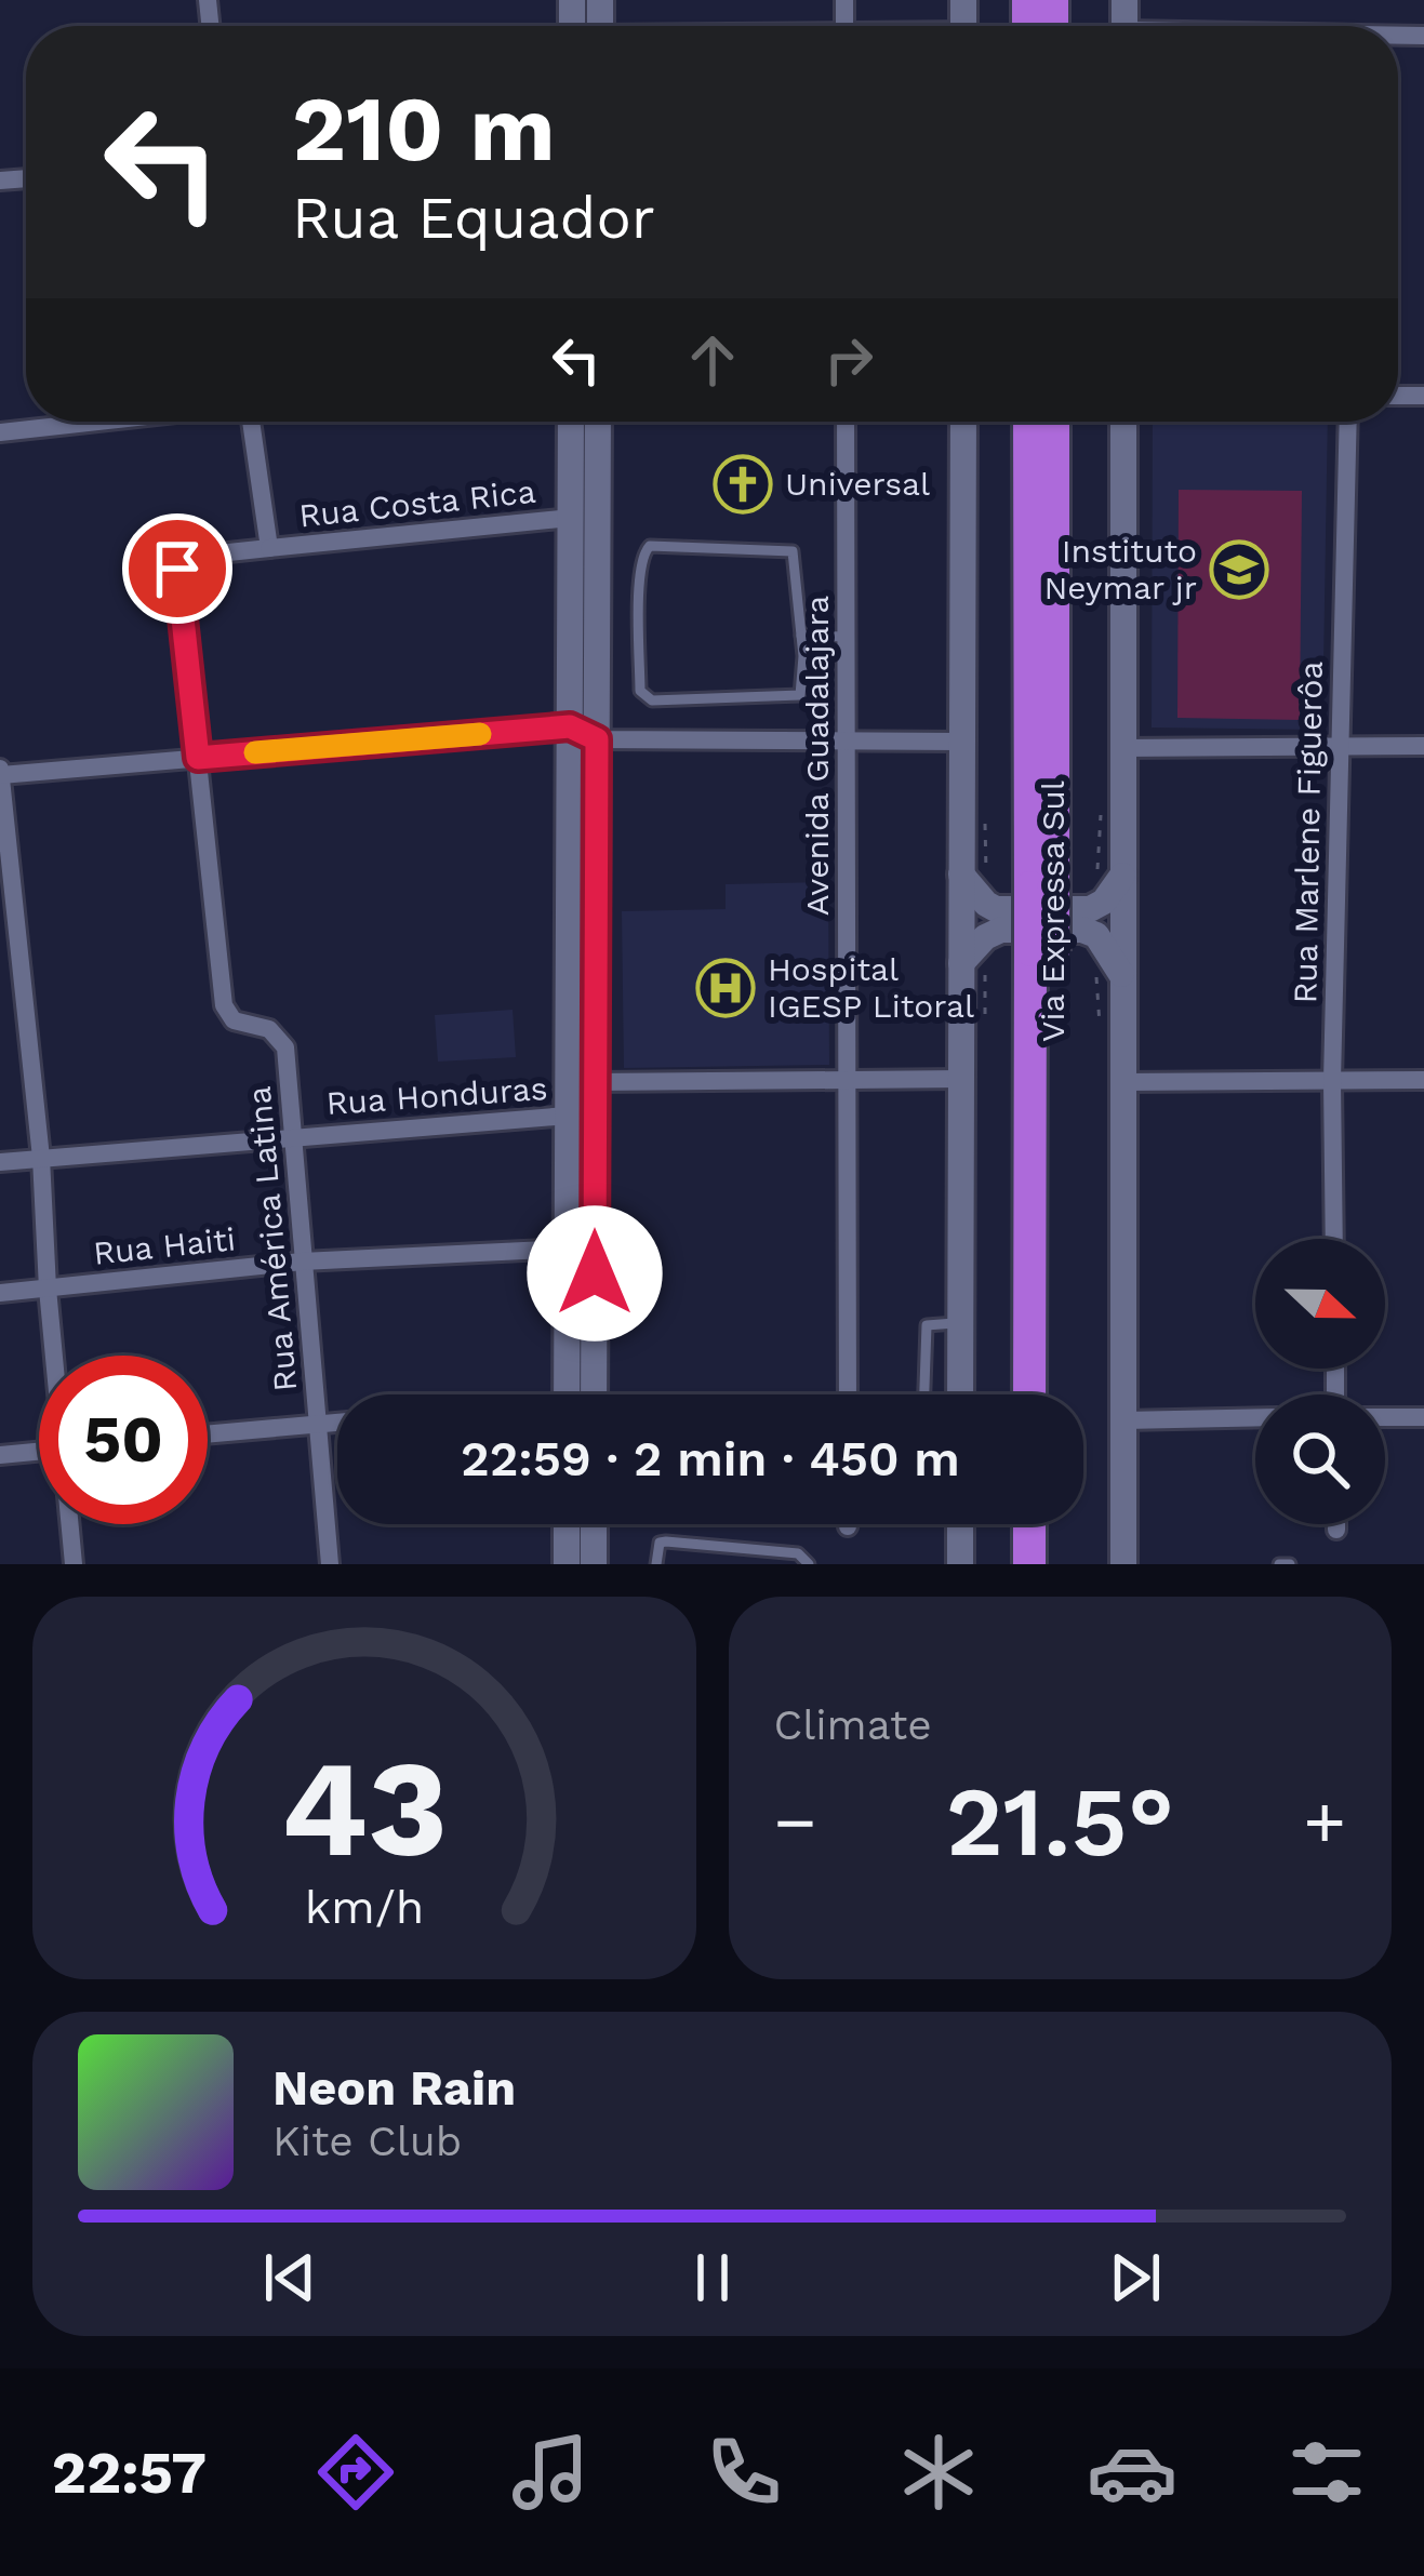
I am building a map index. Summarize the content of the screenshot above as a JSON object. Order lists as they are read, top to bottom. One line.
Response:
{"streets":{"highway":["Via Expressa Sul"],"street":["Rua Costa Rica","Avenida Guadalajara","Rua Marlene Figuerôa","Rua Honduras","Rua América Latina","Rua Haiti"]},"crossings":[["Rua Costa Rica","Rua América Latina"],["Avenida Guadalajara","Rua Honduras"],["Rua Honduras","Rua América Latina"],["Rua América Latina","Rua Haiti"]],"places":{"church":["Universal"],"school or university":["Instituto Neymar jr"],"hospital":["Hospital IGESP Litoral"]},"north":"right","page":{"turn":["210 m","Rua Equador"],"limit":"50","trip":"22:59 · 2 min · 450 m","tile":"Climate","heat":["−","21.5°","+"],"song":["Neon Rain","Kite Club"],"tabs":"22:57","gauge":["43","km/h"]}}
